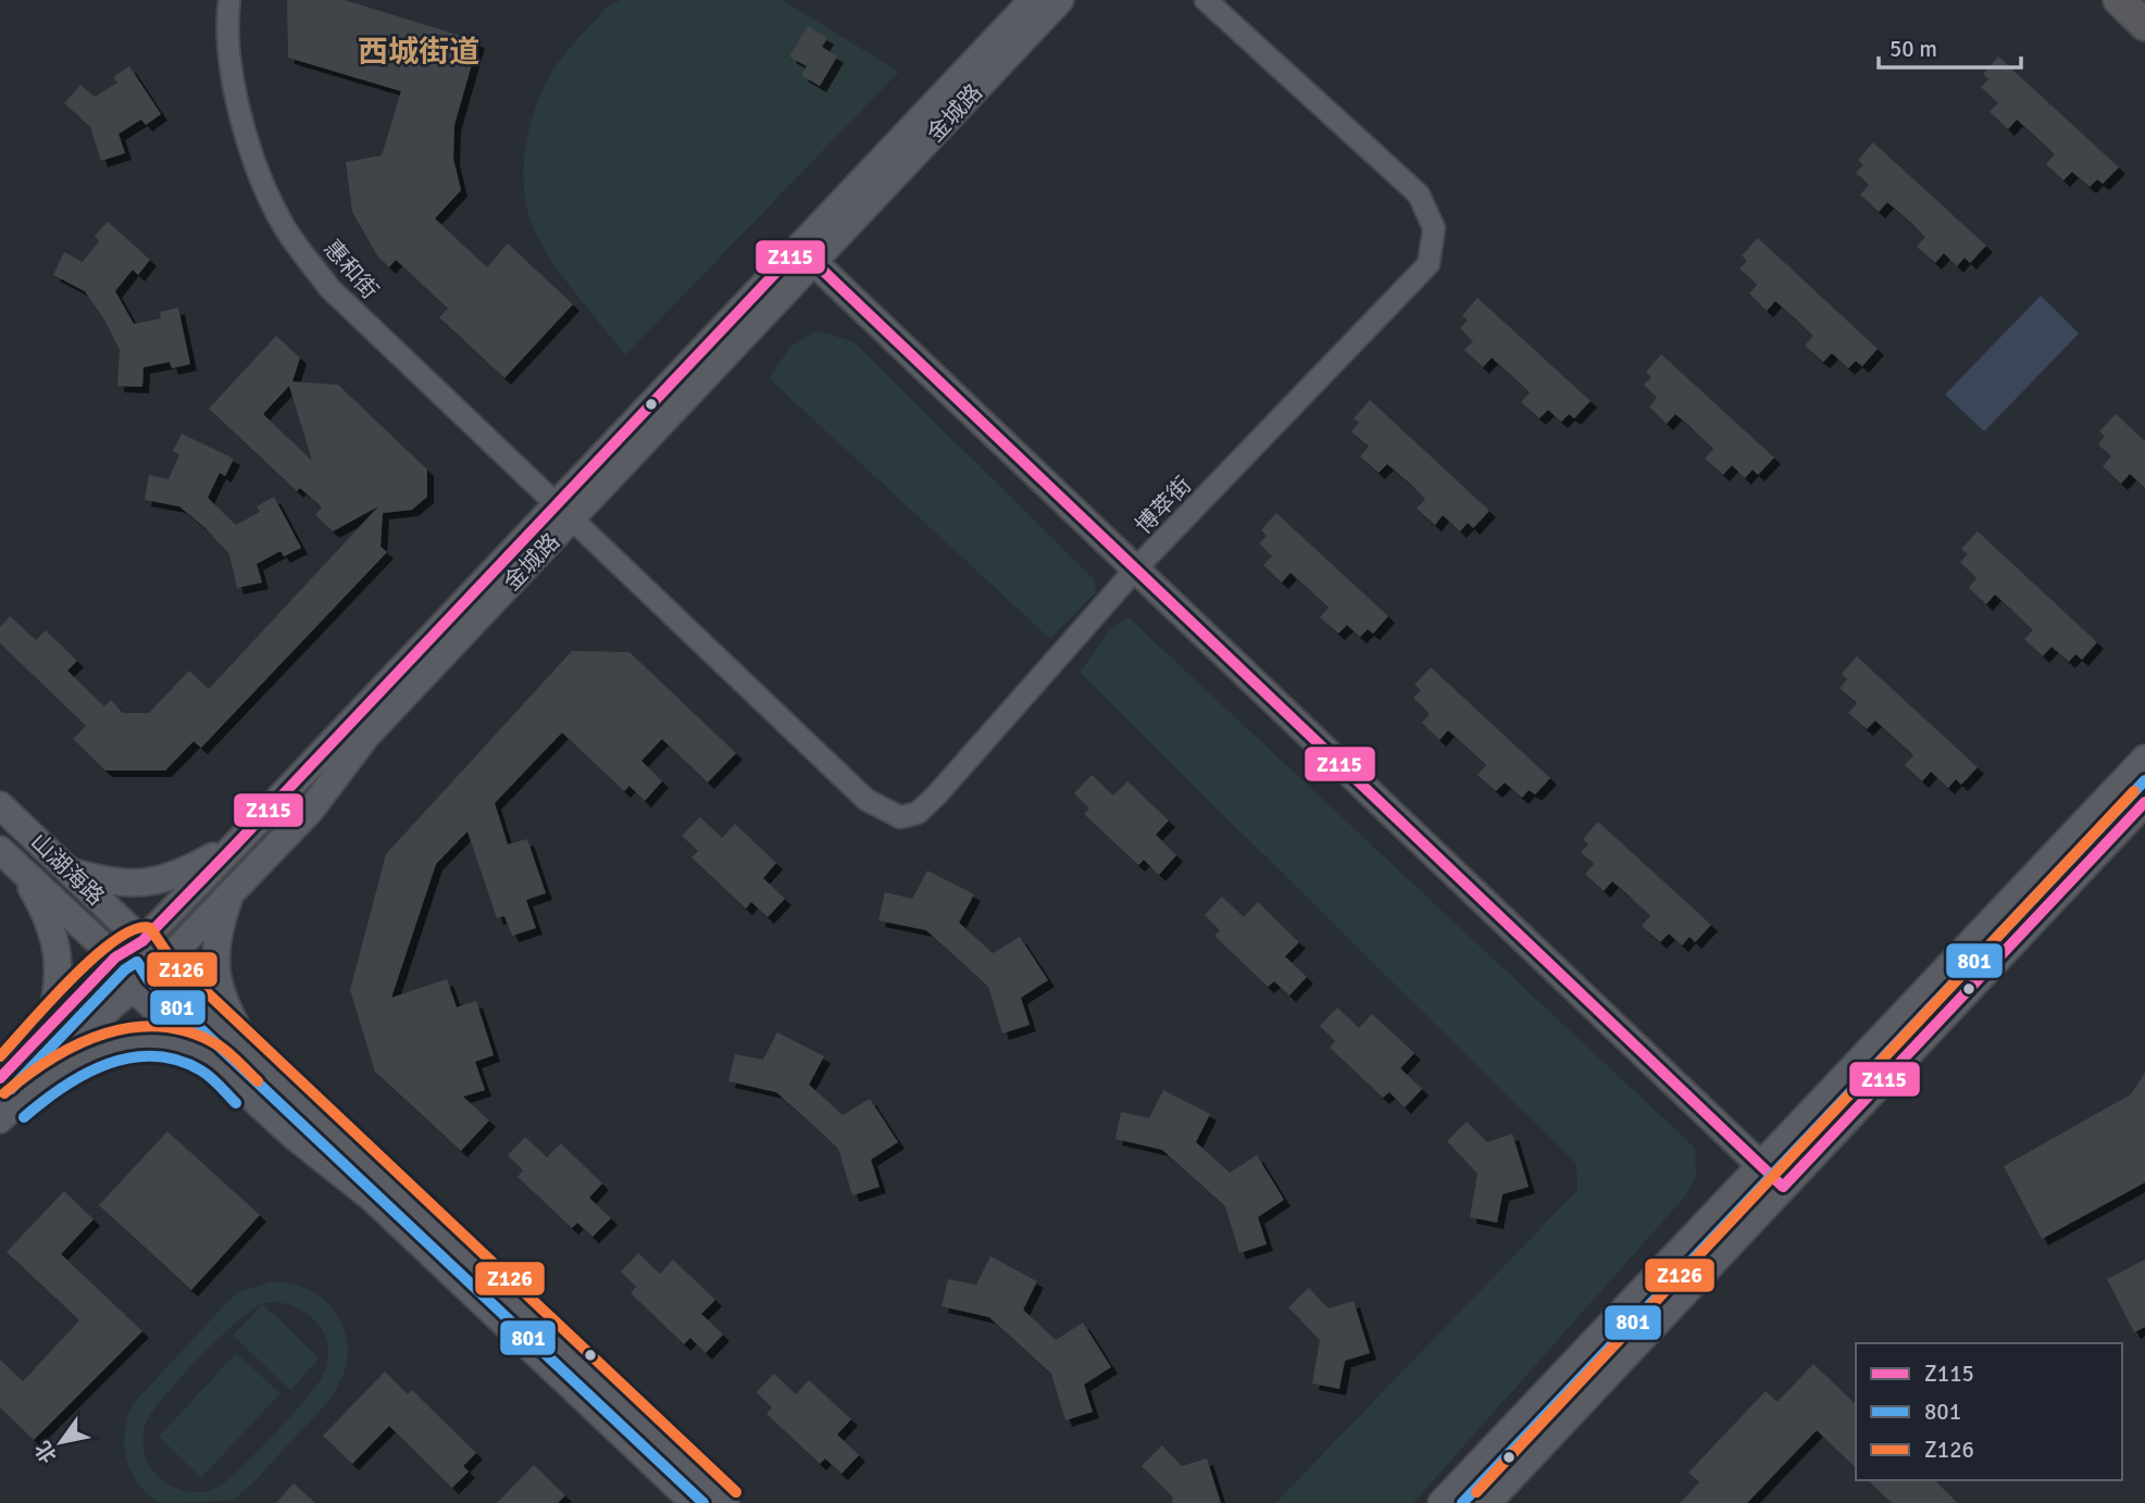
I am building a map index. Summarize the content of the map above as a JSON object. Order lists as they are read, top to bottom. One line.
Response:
{"streets":{"street":["金城路","惠和街","博萃街","山湖海路"]},"crossings":[["金城路","惠和街"],["金城路","博萃街"],["金城路","山湖海路"],["惠和街","博萃街"]],"districts":["西城街道"],"lines":["transit line Z115","transit line 801","transit line Z126"],"legend":["Z115","801","Z126"],"scale_bar":"50 m","north":"bottom left"}
